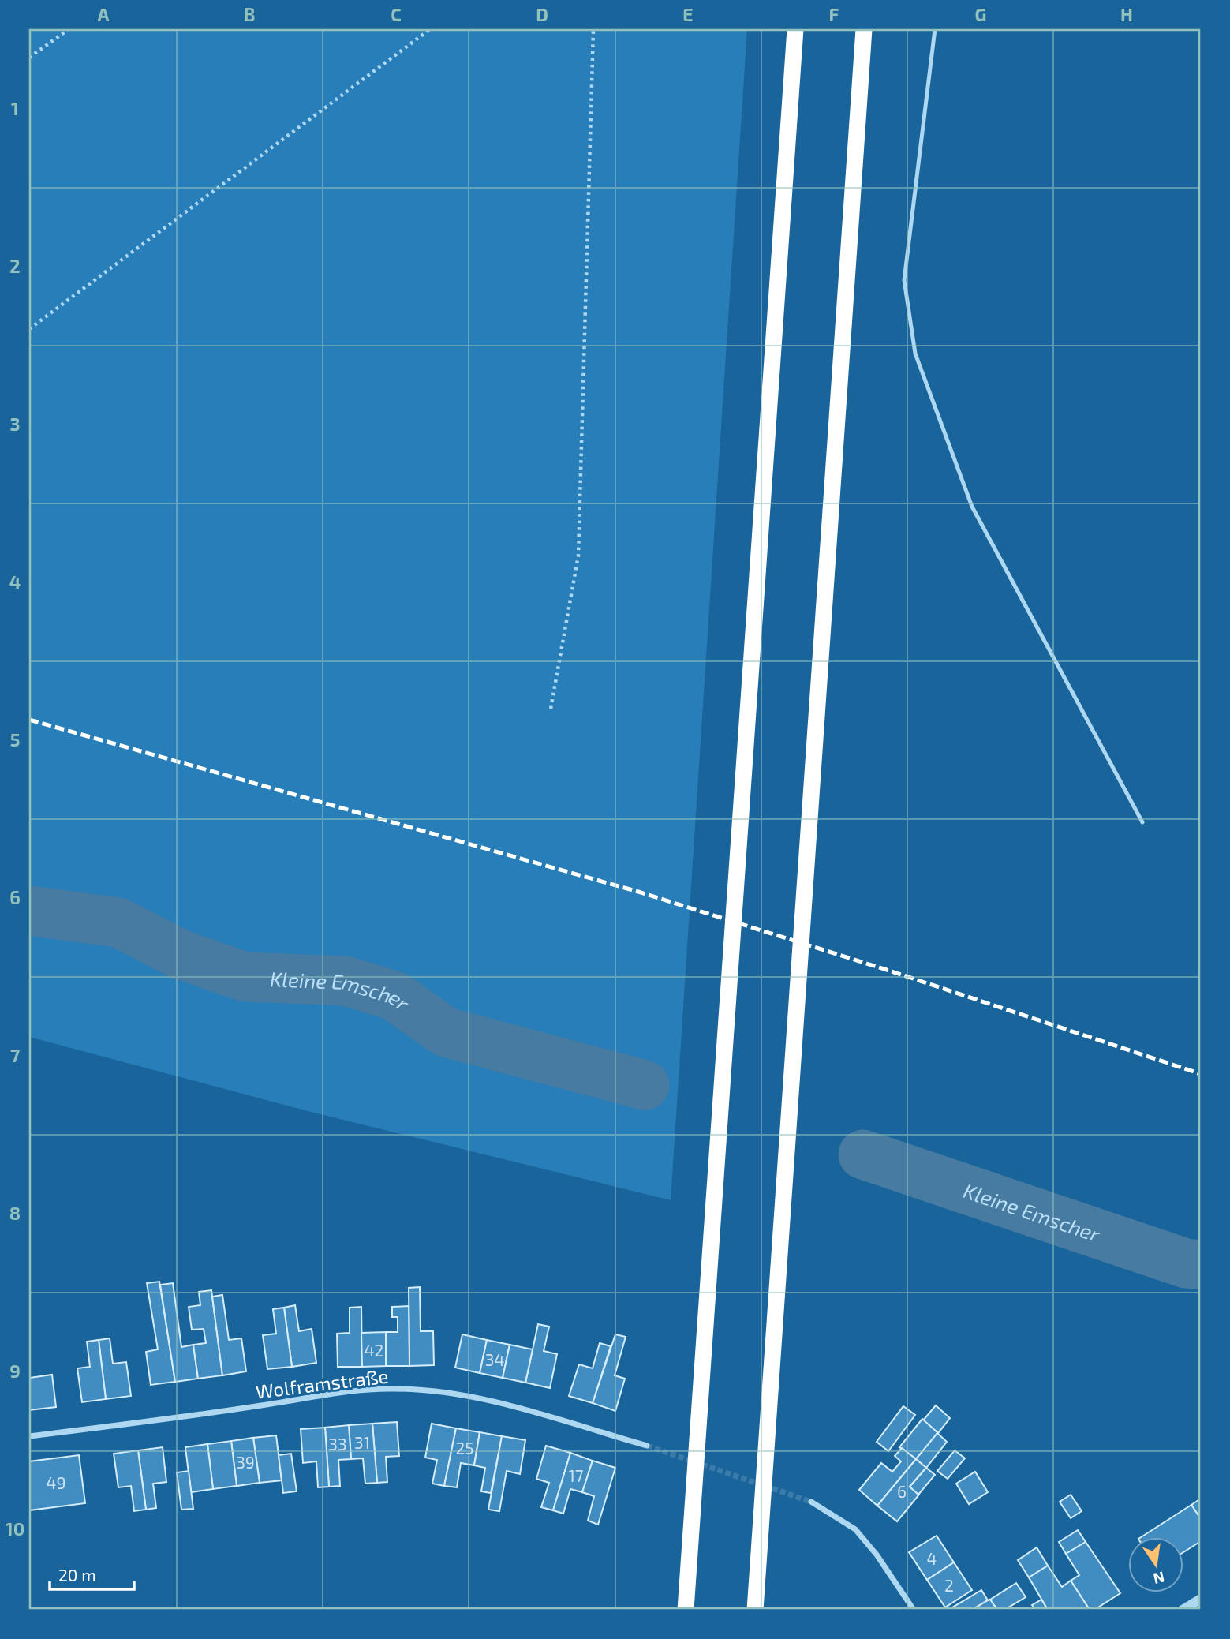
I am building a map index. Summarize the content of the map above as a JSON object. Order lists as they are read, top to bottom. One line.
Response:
{"streets":{"street":["Wolframstraße"]},"water":["Kleine Emscher"],"house_numbers":["42","34","31","33","25","39","17","49","6","4","2"],"scale_bar":"20 m","north":"bottom","grid":{"columns":["A","B","C","D","E","F","G","H"],"rows":["1","2","3","4","5","6","7","8","9","10"]}}
